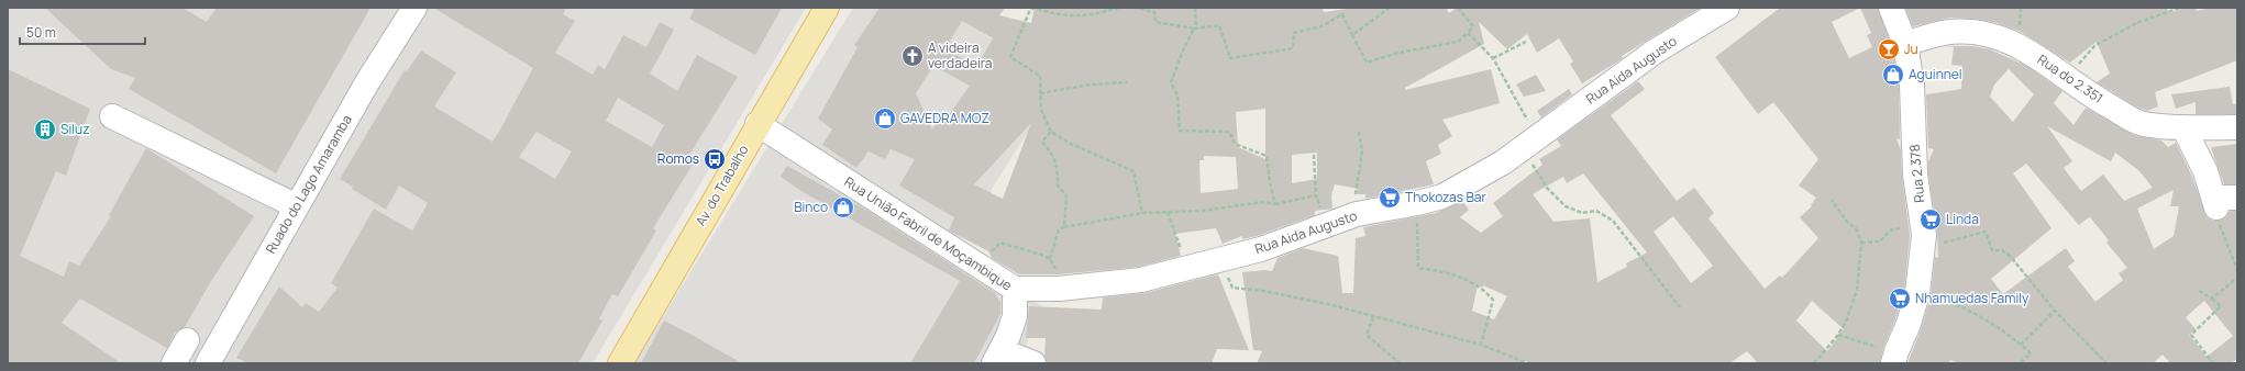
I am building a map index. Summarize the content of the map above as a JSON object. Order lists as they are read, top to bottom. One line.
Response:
{"streets":{"main road":["Av. do Trabalho"],"street":["Rua Aida Augusto","Rua do 2.351","Rua 2.378","Ruado do Lago Amaramba","Rua União Fabril de Moçambique"]},"crossings":[["Rua Aida Augusto","Rua União Fabril de Moçambique"],["Rua do 2.351","Rua 2.378"],["Av. do Trabalho","Rua União Fabril de Moçambique"]],"places":{"bar":["Ju"],"church":["A videira verdadeira"],"shop":["Aguinnel","GAVEDRA MOZ","Binco"],"building":["Siluz"],"bus stop":["Romos"],"supermarket":["Thokozas Bar","Linda","Nhamuedas Family"]},"scale_bar":"50 m"}
